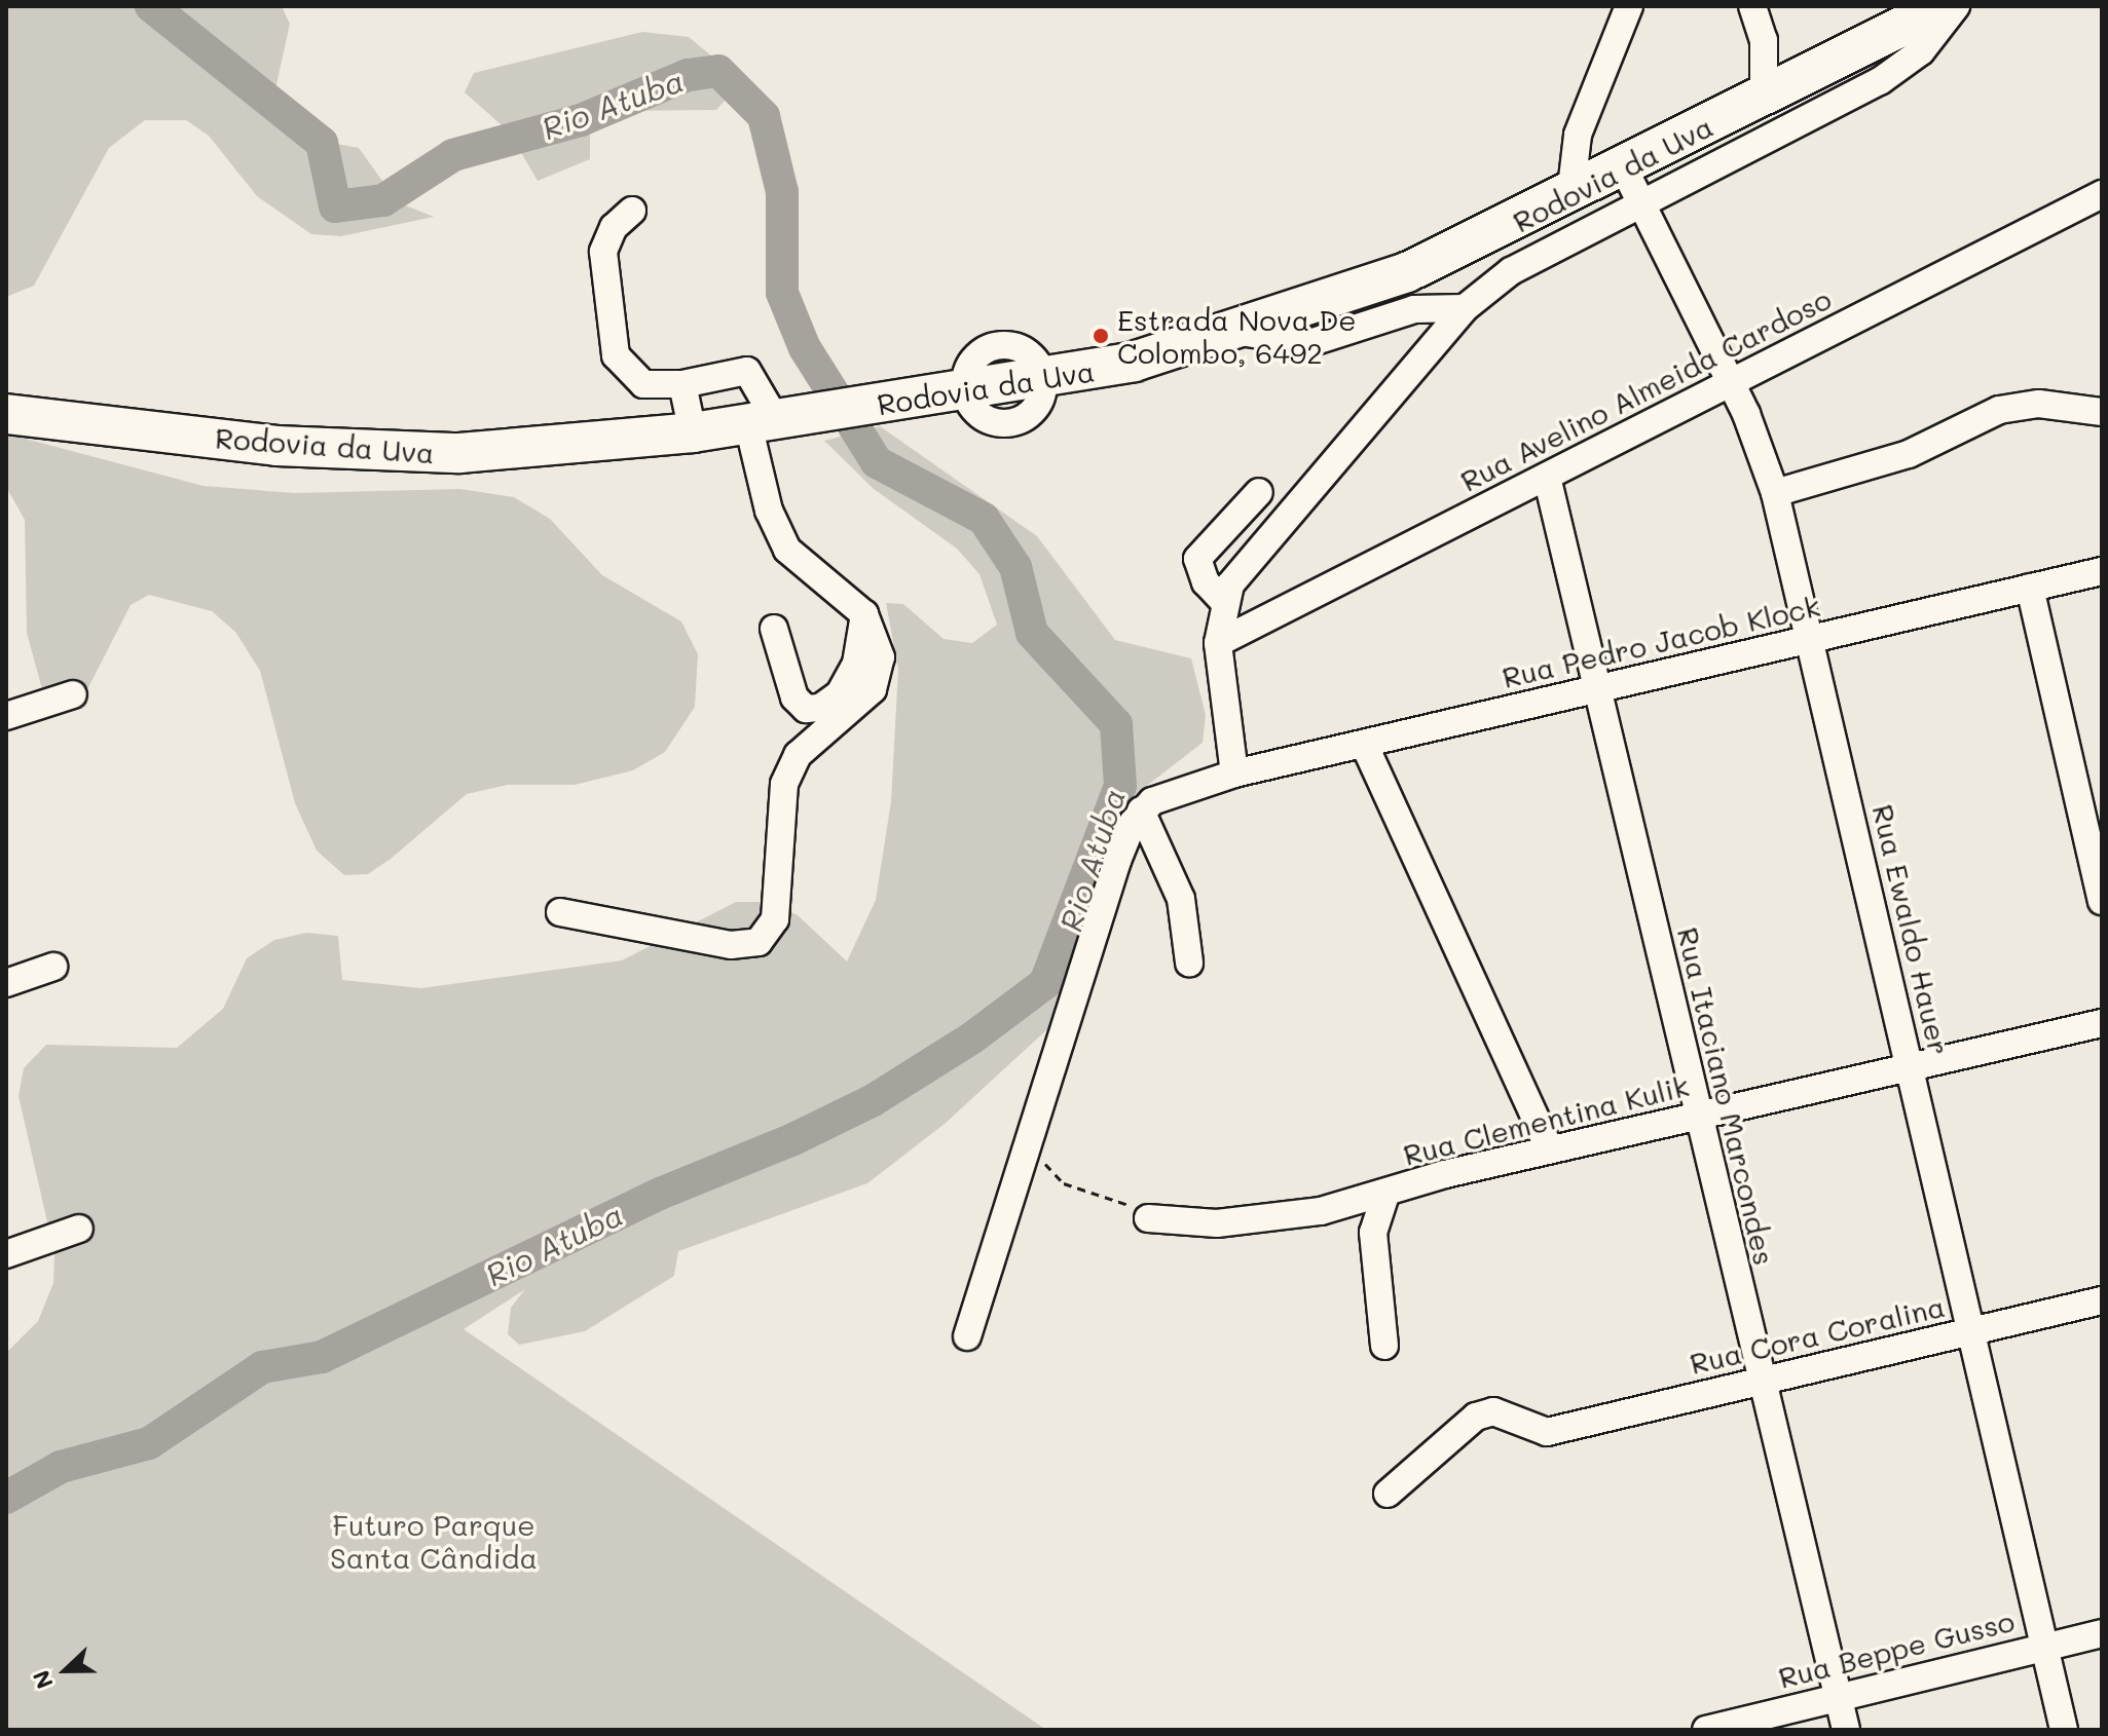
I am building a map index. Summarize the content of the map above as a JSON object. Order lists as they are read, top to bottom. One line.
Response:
{"streets":{"highway":["Rodovia da Uva"],"street":["Rua Avelino Almeida Cardoso","Rua Pedro Jacob Klock","Rua Ewaldo Hauer","Rua Itaciano Marcondes","Rua Clementina Kulik","Rua Cora Coralina","Rua Beppe Gusso"]},"crossings":[["Rodovia da Uva","Rua Ewaldo Hauer"],["Rua Avelino Almeida Cardoso","Rua Ewaldo Hauer"],["Rua Avelino Almeida Cardoso","Rua Itaciano Marcondes"],["Rua Pedro Jacob Klock","Rua Ewaldo Hauer"],["Rua Pedro Jacob Klock","Rua Itaciano Marcondes"],["Rua Ewaldo Hauer","Rua Clementina Kulik"],["Rua Ewaldo Hauer","Rua Cora Coralina"],["Rua Ewaldo Hauer","Rua Beppe Gusso"],["Rua Itaciano Marcondes","Rua Clementina Kulik"],["Rua Itaciano Marcondes","Rua Cora Coralina"],["Rua Itaciano Marcondes","Rua Beppe Gusso"]],"water":["Rio Atuba"],"parks":["Futuro Parque Santa Cândida"],"places":["Estrada Nova De Colombo, 6492"],"north":"left"}
